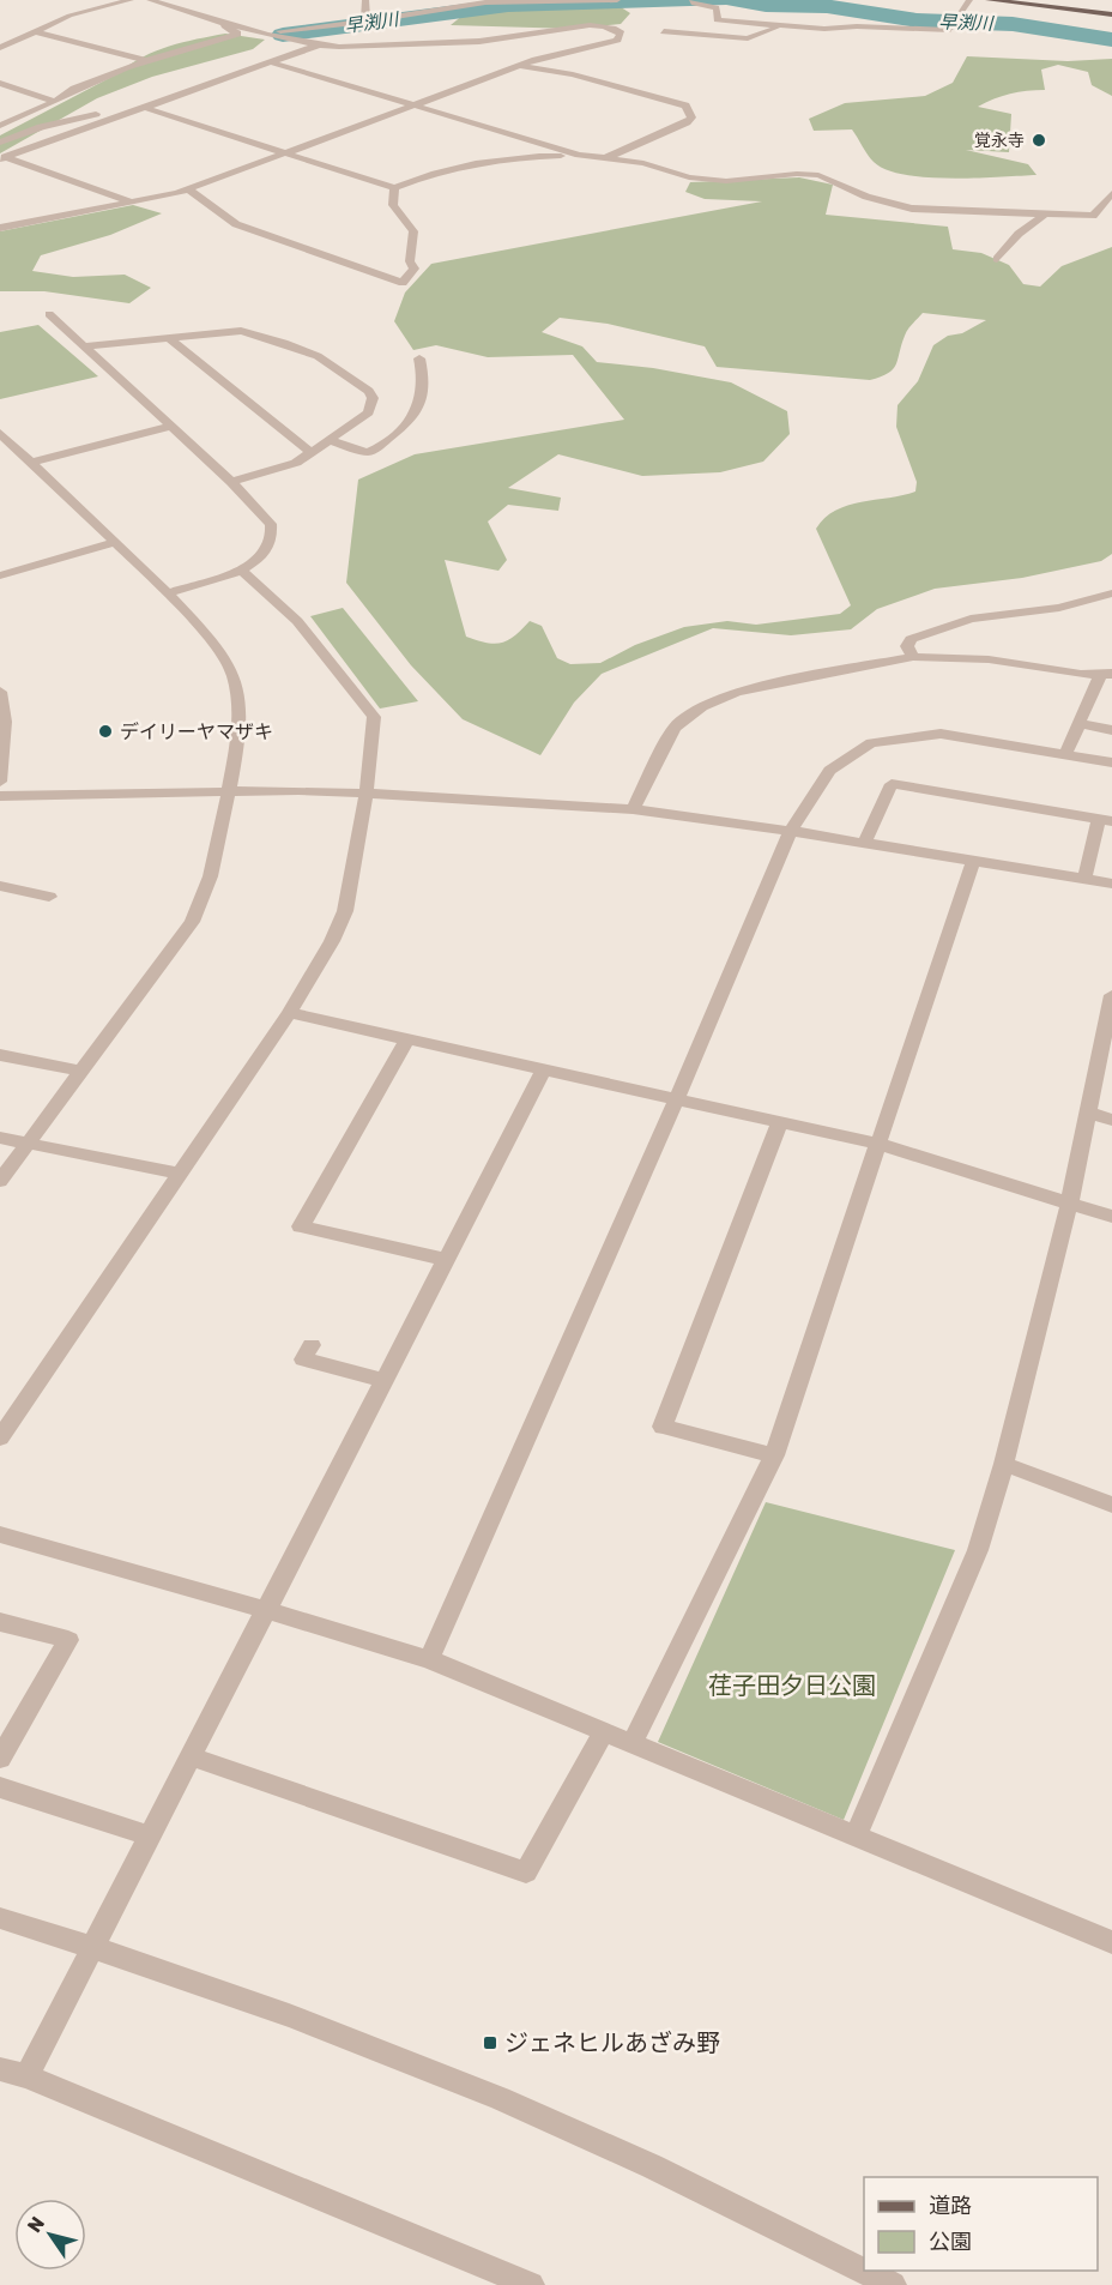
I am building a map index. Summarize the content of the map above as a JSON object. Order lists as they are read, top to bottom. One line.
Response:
{"water":["早渕川"],"parks":["荏子田夕日公園"],"places":{"other":["覚永寺","デイリーヤマザキ"],"transit":["ジェネヒルあざみ野"]},"legend":["道路","公園"],"north":"top left"}
